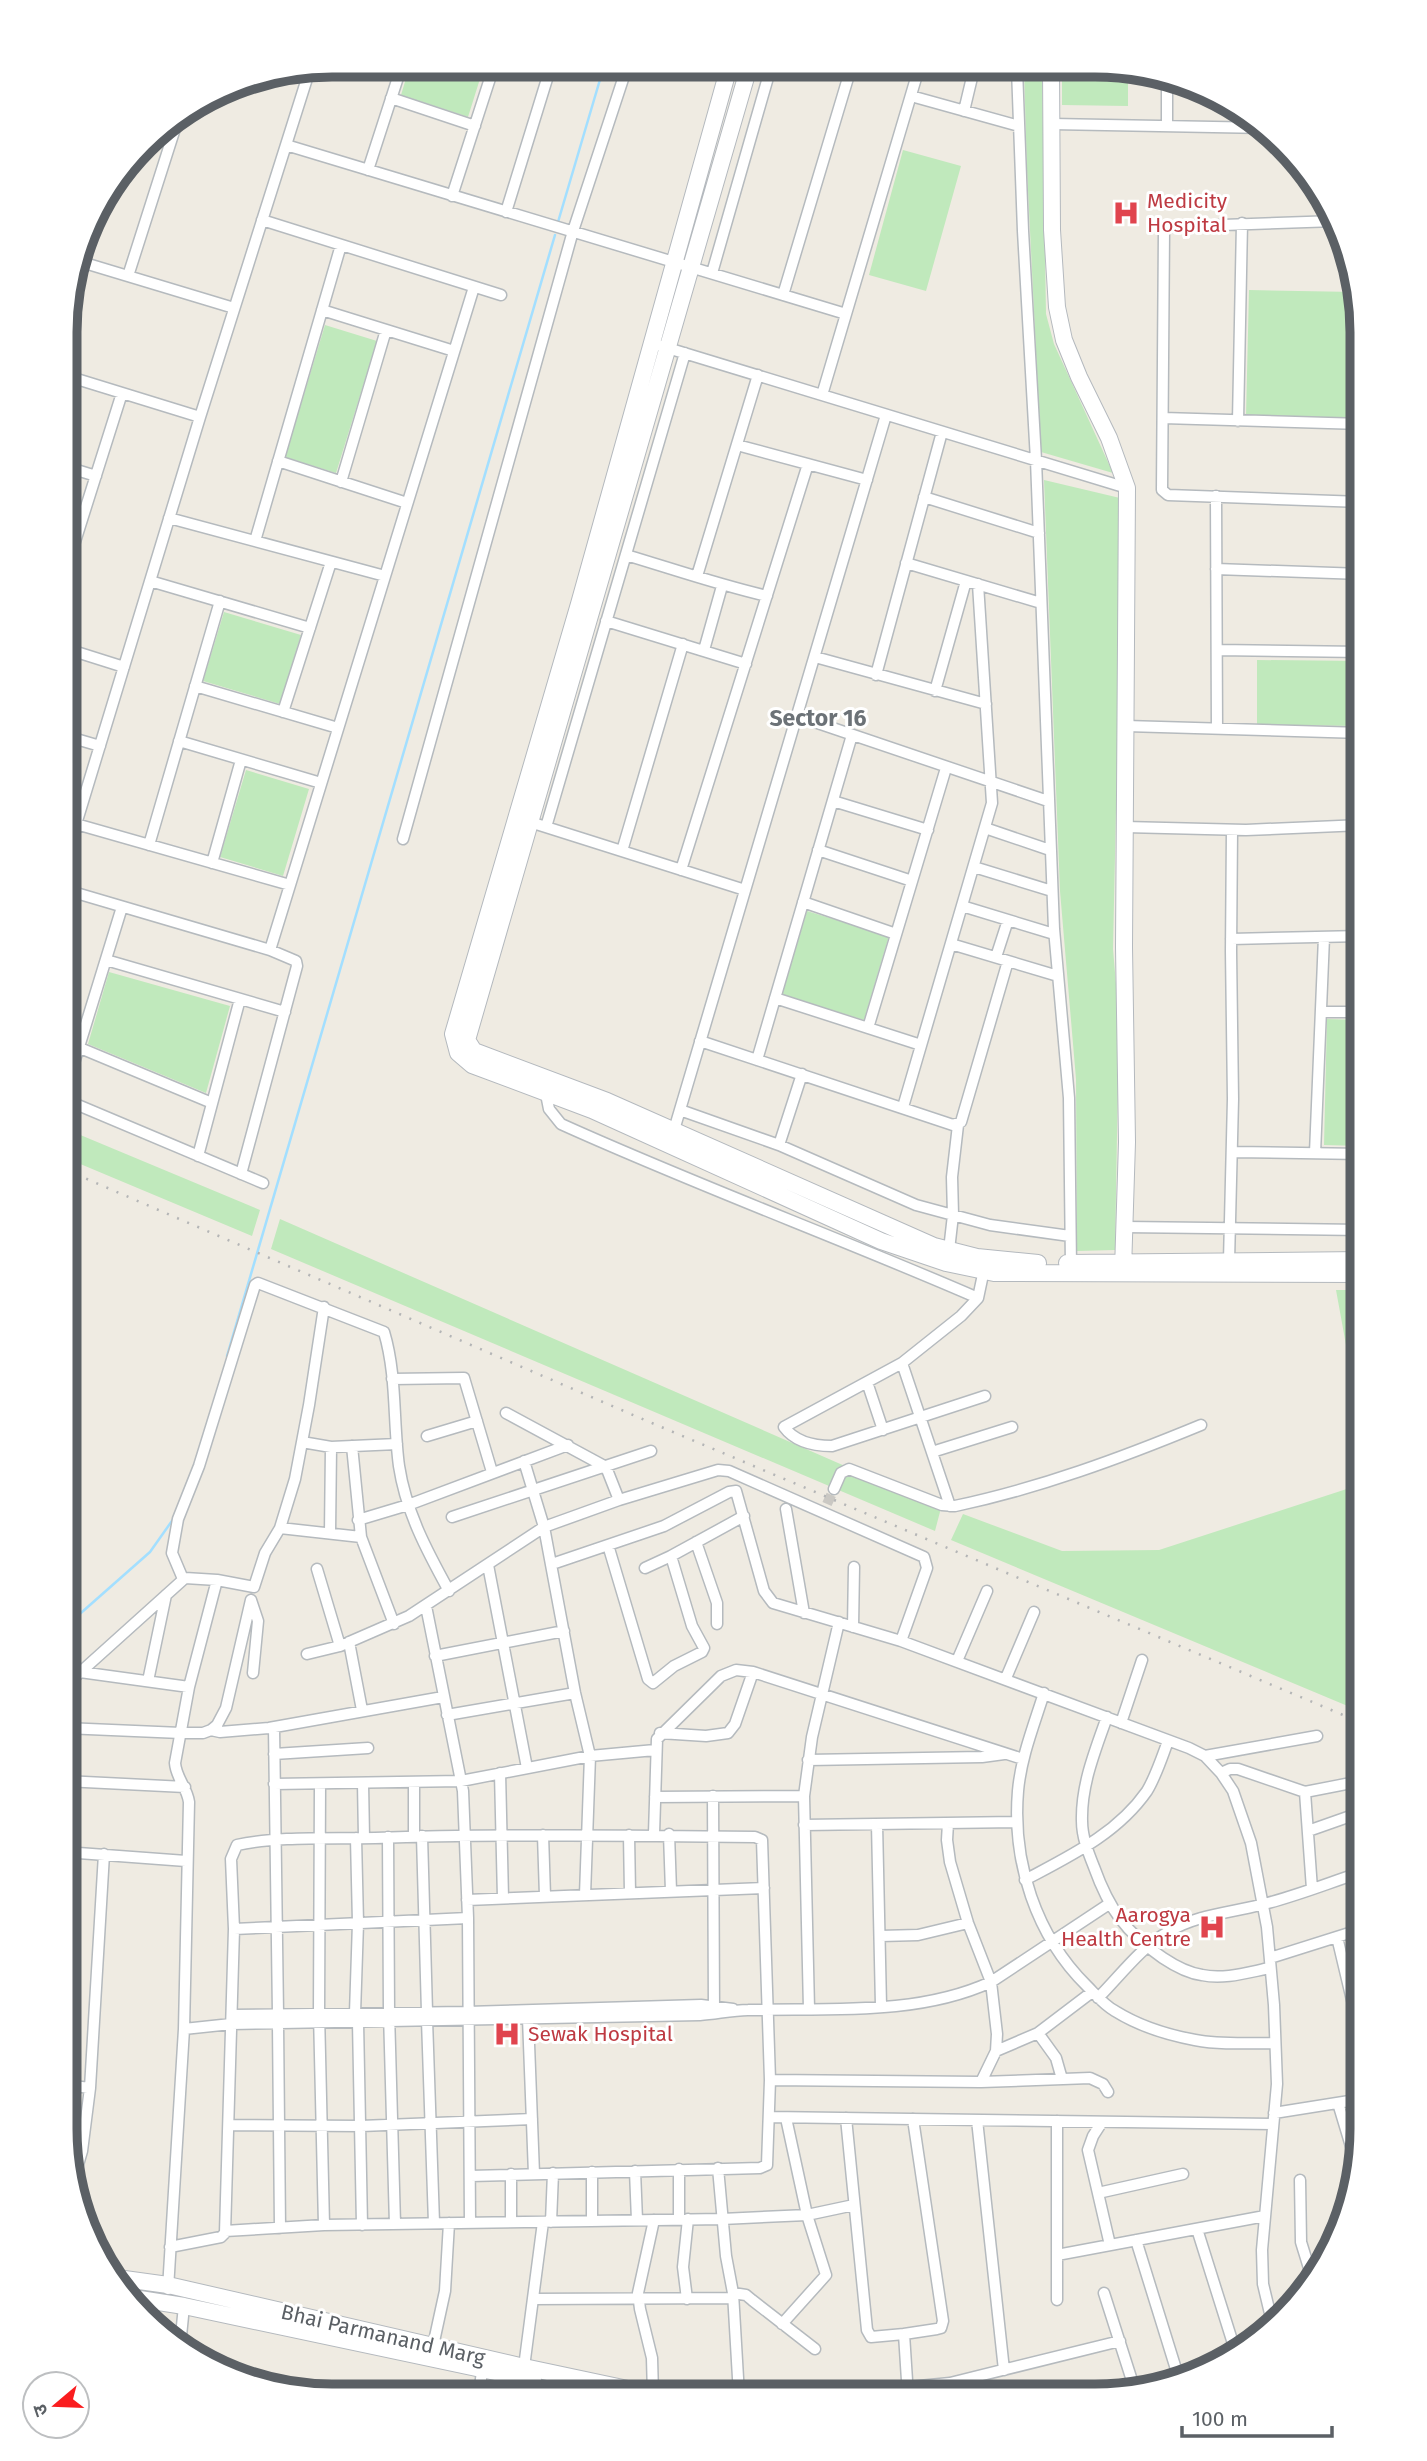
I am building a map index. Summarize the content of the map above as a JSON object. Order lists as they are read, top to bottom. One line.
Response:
{"streets":{"street":["Bhai Parmanand Marg"]},"districts":["Sector 16"],"places":{"hospital":["Medicity Hospital","Aarogya Health Centre","Sewak Hospital"]},"scale_bar":"100 m","north":"left"}
